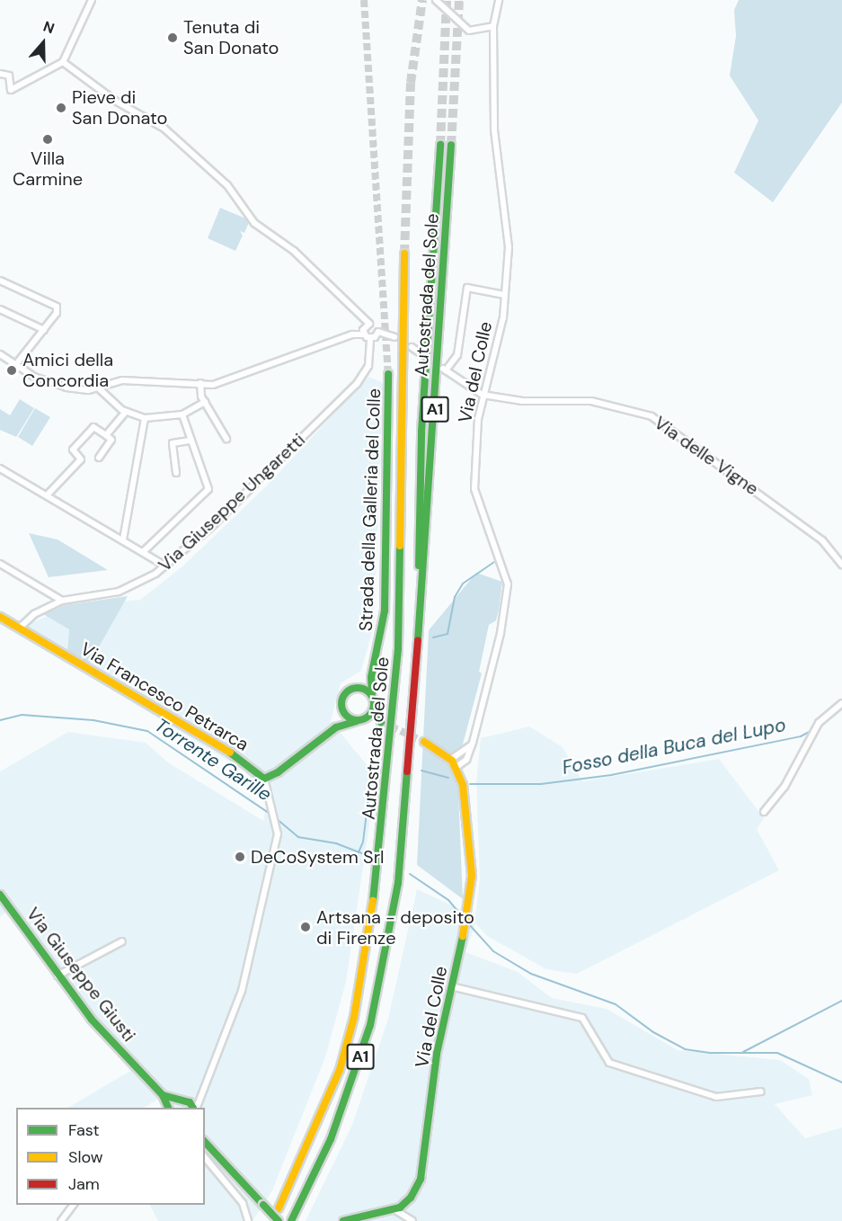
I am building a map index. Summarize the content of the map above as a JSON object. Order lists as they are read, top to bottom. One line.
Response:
{"streets":{"main road":["Autostrada del Sole","Via del Colle","A1","Strada della Galleria del Colle","Via Francesco Petrarca","Via Giuseppe Giusti"],"street":["Via delle Vigne","Via Giuseppe Ungaretti"]},"crossings":[["Via del Colle","Via delle Vigne"],["Via Giuseppe Ungaretti","Via Francesco Petrarca"]],"water":["Fosso della Buca del Lupo","Torrente Garille"],"places":["Tenuta di San Donato","Pieve di San Donato","Villa Carmine","Amici della Concordia","DeCoSystem Srl","Artsana - deposito di Firenze"],"legend":["Fast","Slow","Jam"],"north":"top"}
